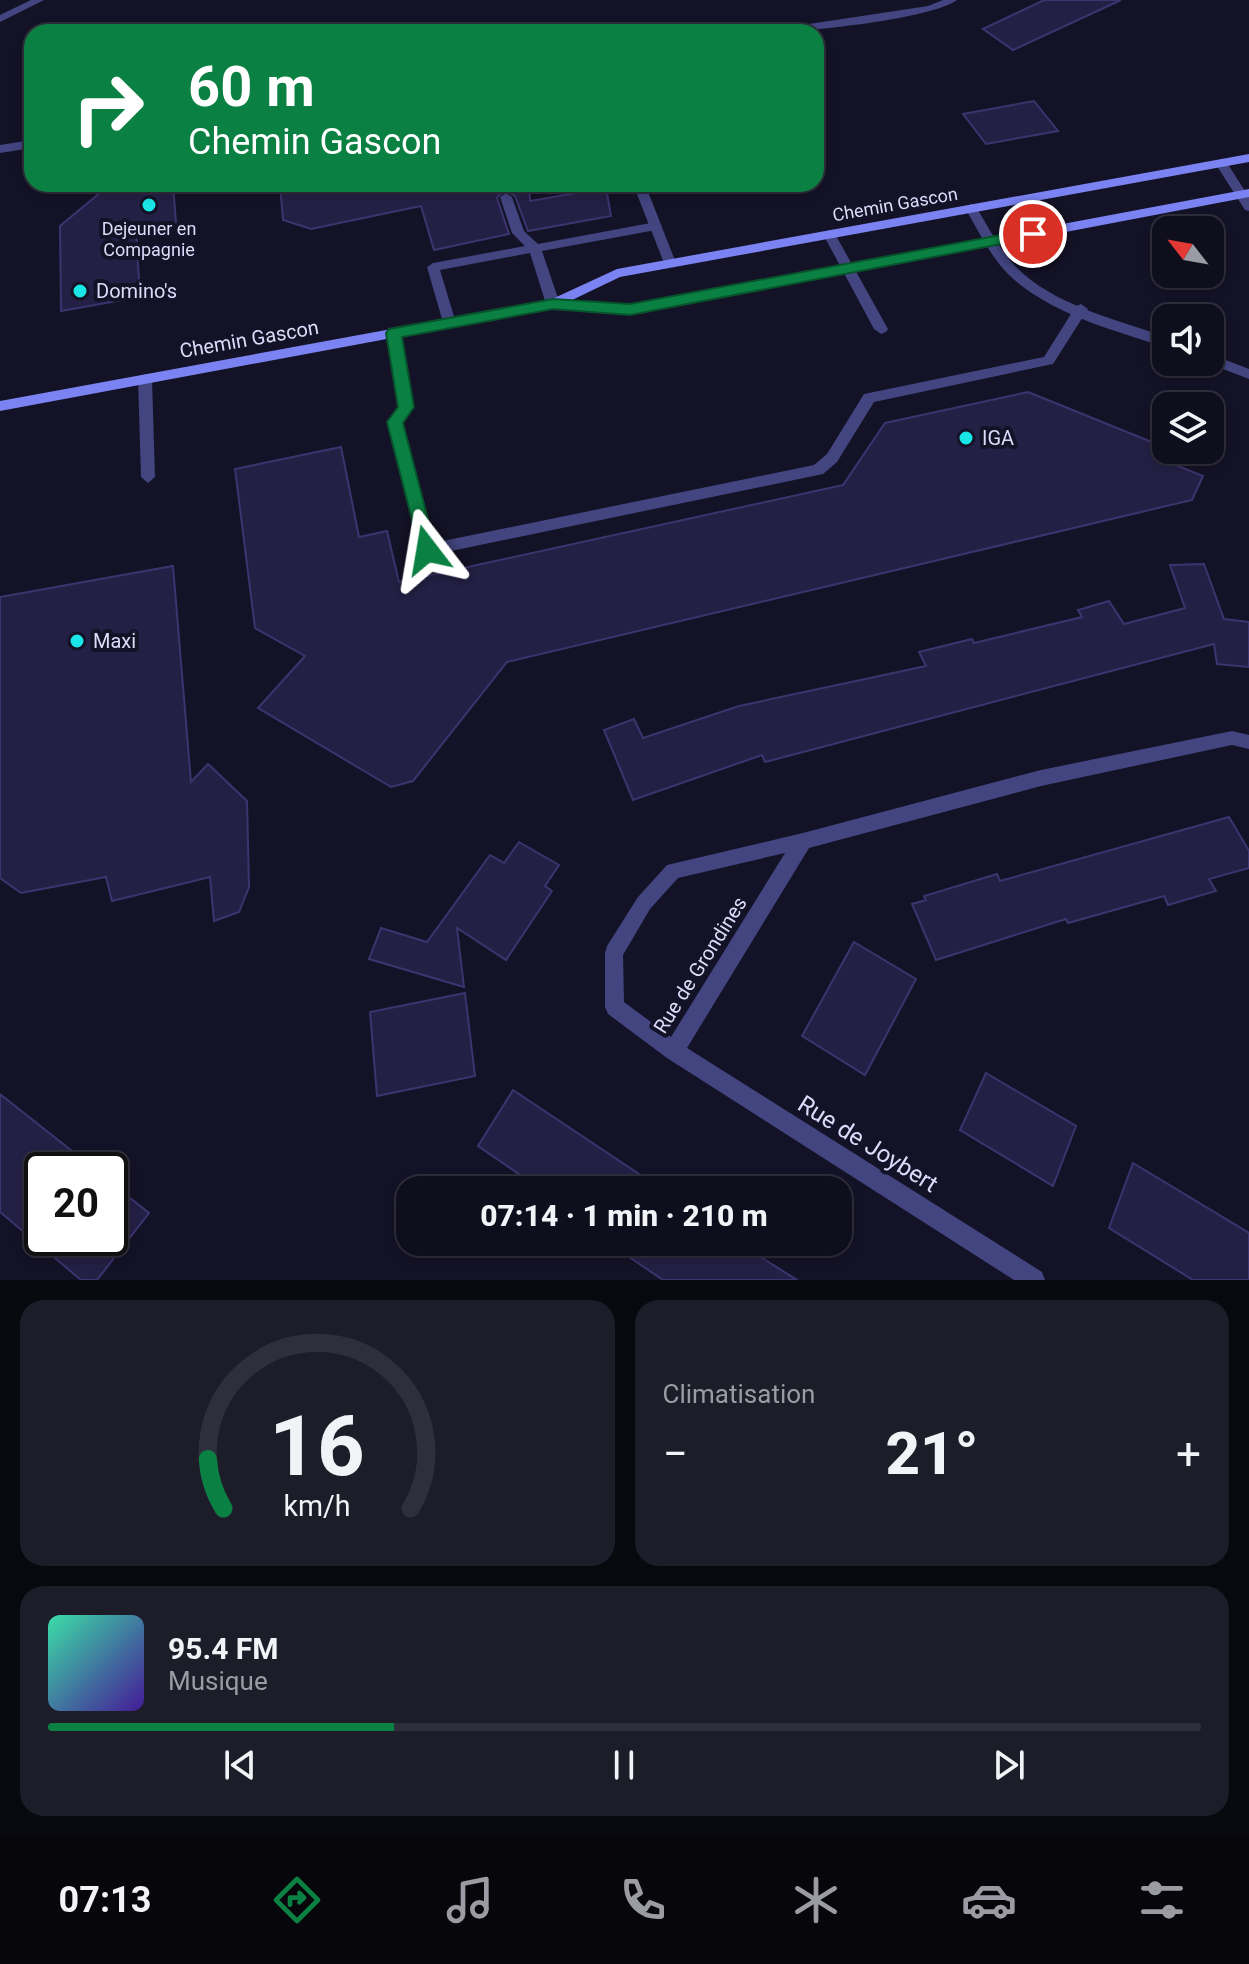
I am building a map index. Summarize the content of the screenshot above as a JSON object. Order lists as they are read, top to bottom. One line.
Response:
{"streets":{"main road":["Chemin Gascon"],"street":["Rue de Grondines","Rue de Joybert"]},"crossings":[["Rue de Grondines","Rue de Joybert"]],"places":["Dejeuner en Compagnie","Domino's","IGA","Maxi"],"north":"top left","page":{"turn":["60 m","Chemin Gascon"],"limit":"20","trip":"07:14 · 1 min · 210 m","tile":"Climatisation","heat":["−","21°","+"],"song":["95.4 FM","Musique"],"tabs":"07:13","gauge":["16","km/h"]}}
